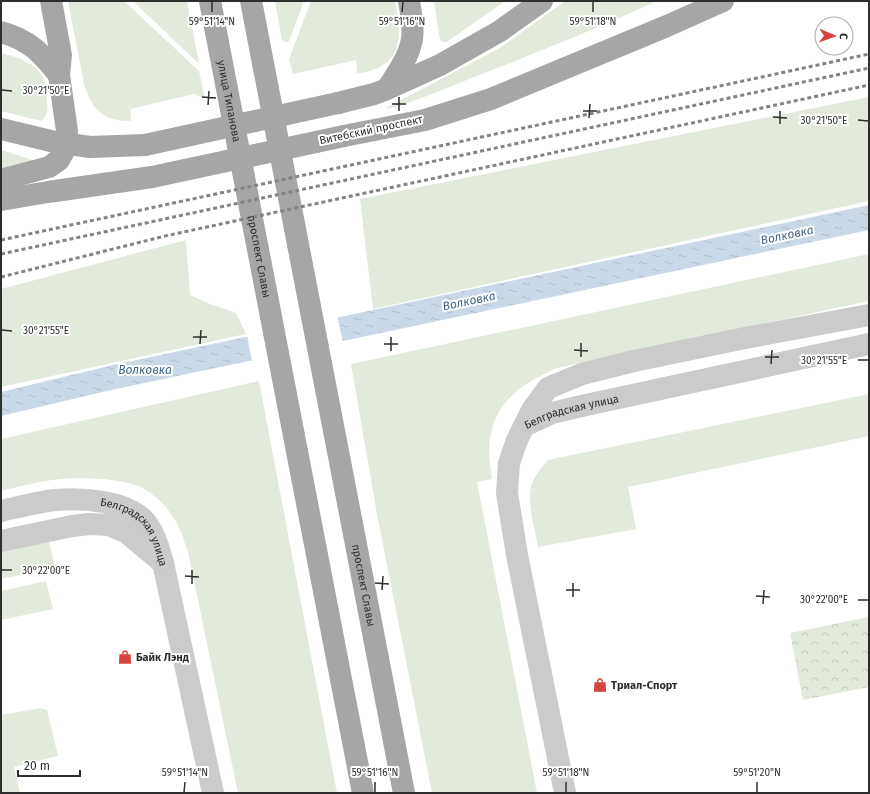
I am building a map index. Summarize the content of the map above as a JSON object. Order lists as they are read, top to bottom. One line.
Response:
{"streets":{"main road":["улица Типанова","Витебский проспект","проспект Славы"],"street":["Белградская улица"]},"crossings":[["улица Типанова","проспект Славы"]],"water":["Волковка"],"places":{"shop":["Байк Лэнд","Триал-Спорт"]},"scale_bar":"20 m","north":"right","coordinates":["59°51'14\"N","59°51'16\"N","59°51'18\"N","30°21'50\"E","30°21'55\"E","30°22'00\"E","59°51'20\"N"]}
